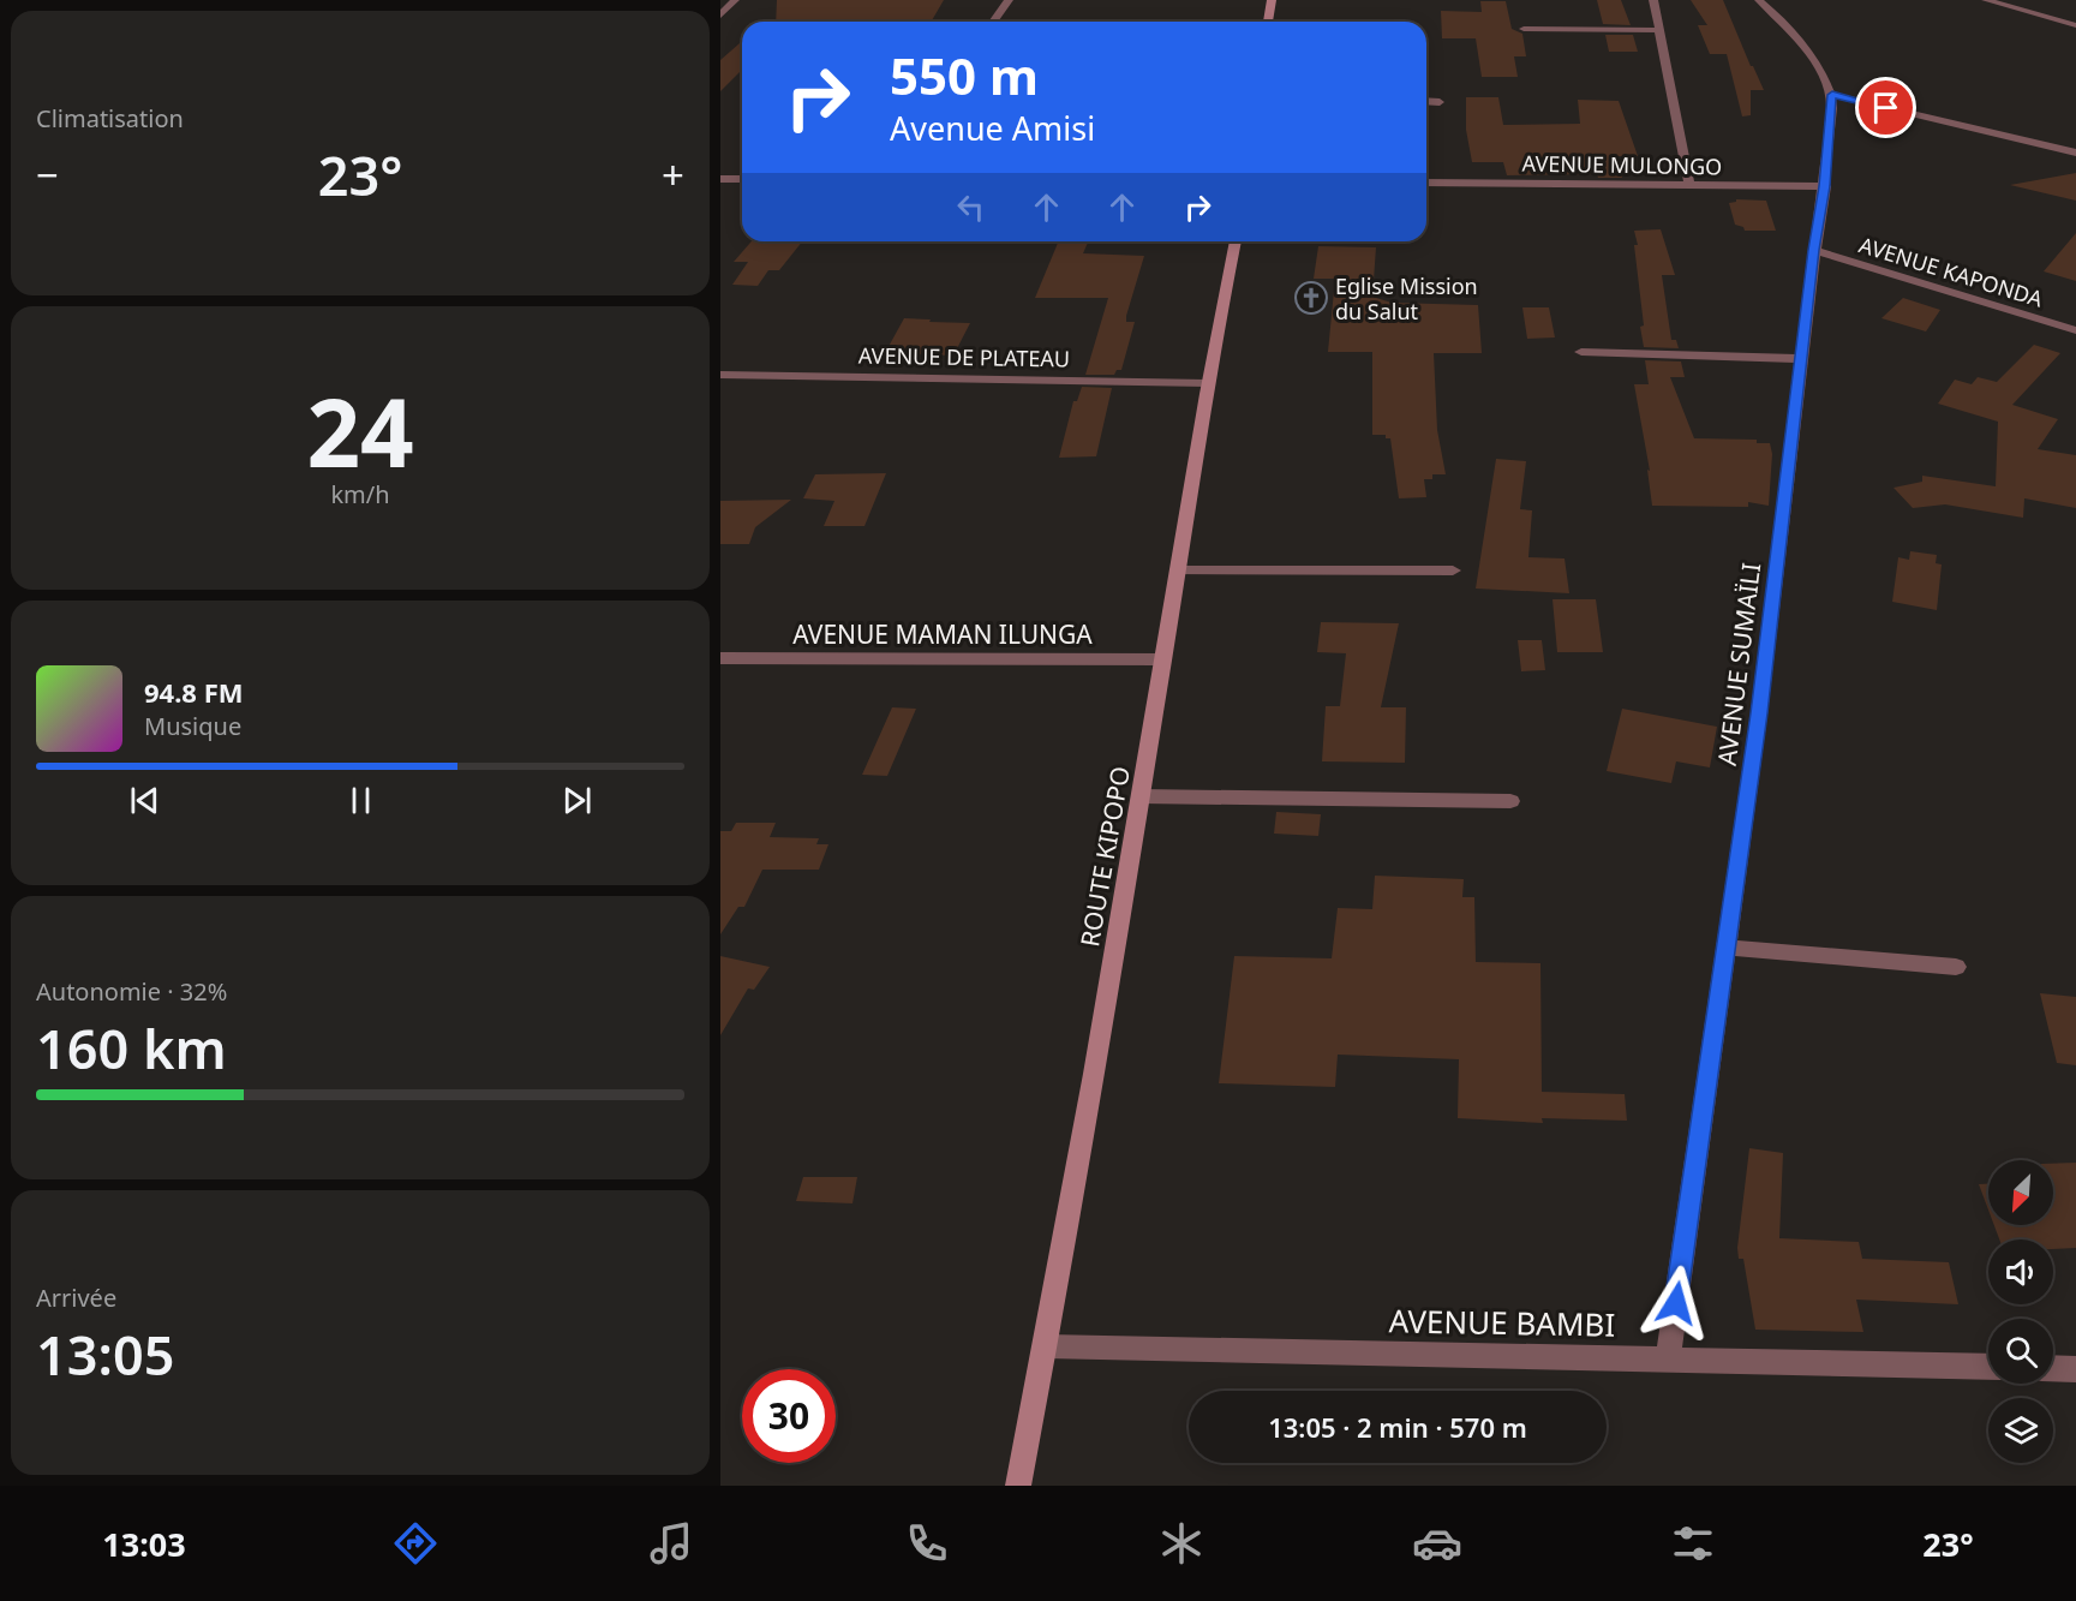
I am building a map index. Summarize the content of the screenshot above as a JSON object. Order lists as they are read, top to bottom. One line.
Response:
{"streets":{"main road":["ROUTE KIPOPO"],"street":["AVENUE MULONGO","AVENUE KAPONDA","AVENUE DE PLATEAU","AVENUE MAMAN ILUNGA","AVENUE SUMAÏLI","AVENUE BAMBI"]},"crossings":[["AVENUE MULONGO","AVENUE SUMAÏLI"],["AVENUE KAPONDA","AVENUE SUMAÏLI"],["AVENUE DE PLATEAU","ROUTE KIPOPO"],["AVENUE MAMAN ILUNGA","ROUTE KIPOPO"],["AVENUE SUMAÏLI","AVENUE BAMBI"],["ROUTE KIPOPO","AVENUE BAMBI"]],"places":{"church":["Eglise Mission du Salut"]},"north":"bottom left","page":{"tile":["Climatisation",["24","km/h"],["Autonomie · 32%","160 km"],["Arrivée","13:05"]],"turn":["550 m","Avenue Amisi"],"heat":["−","23°","+"],"song":["94.8 FM","Musique"],"limit":"30","trip":"13:05 · 2 min · 570 m","tabs":["13:03","23°"]}}
